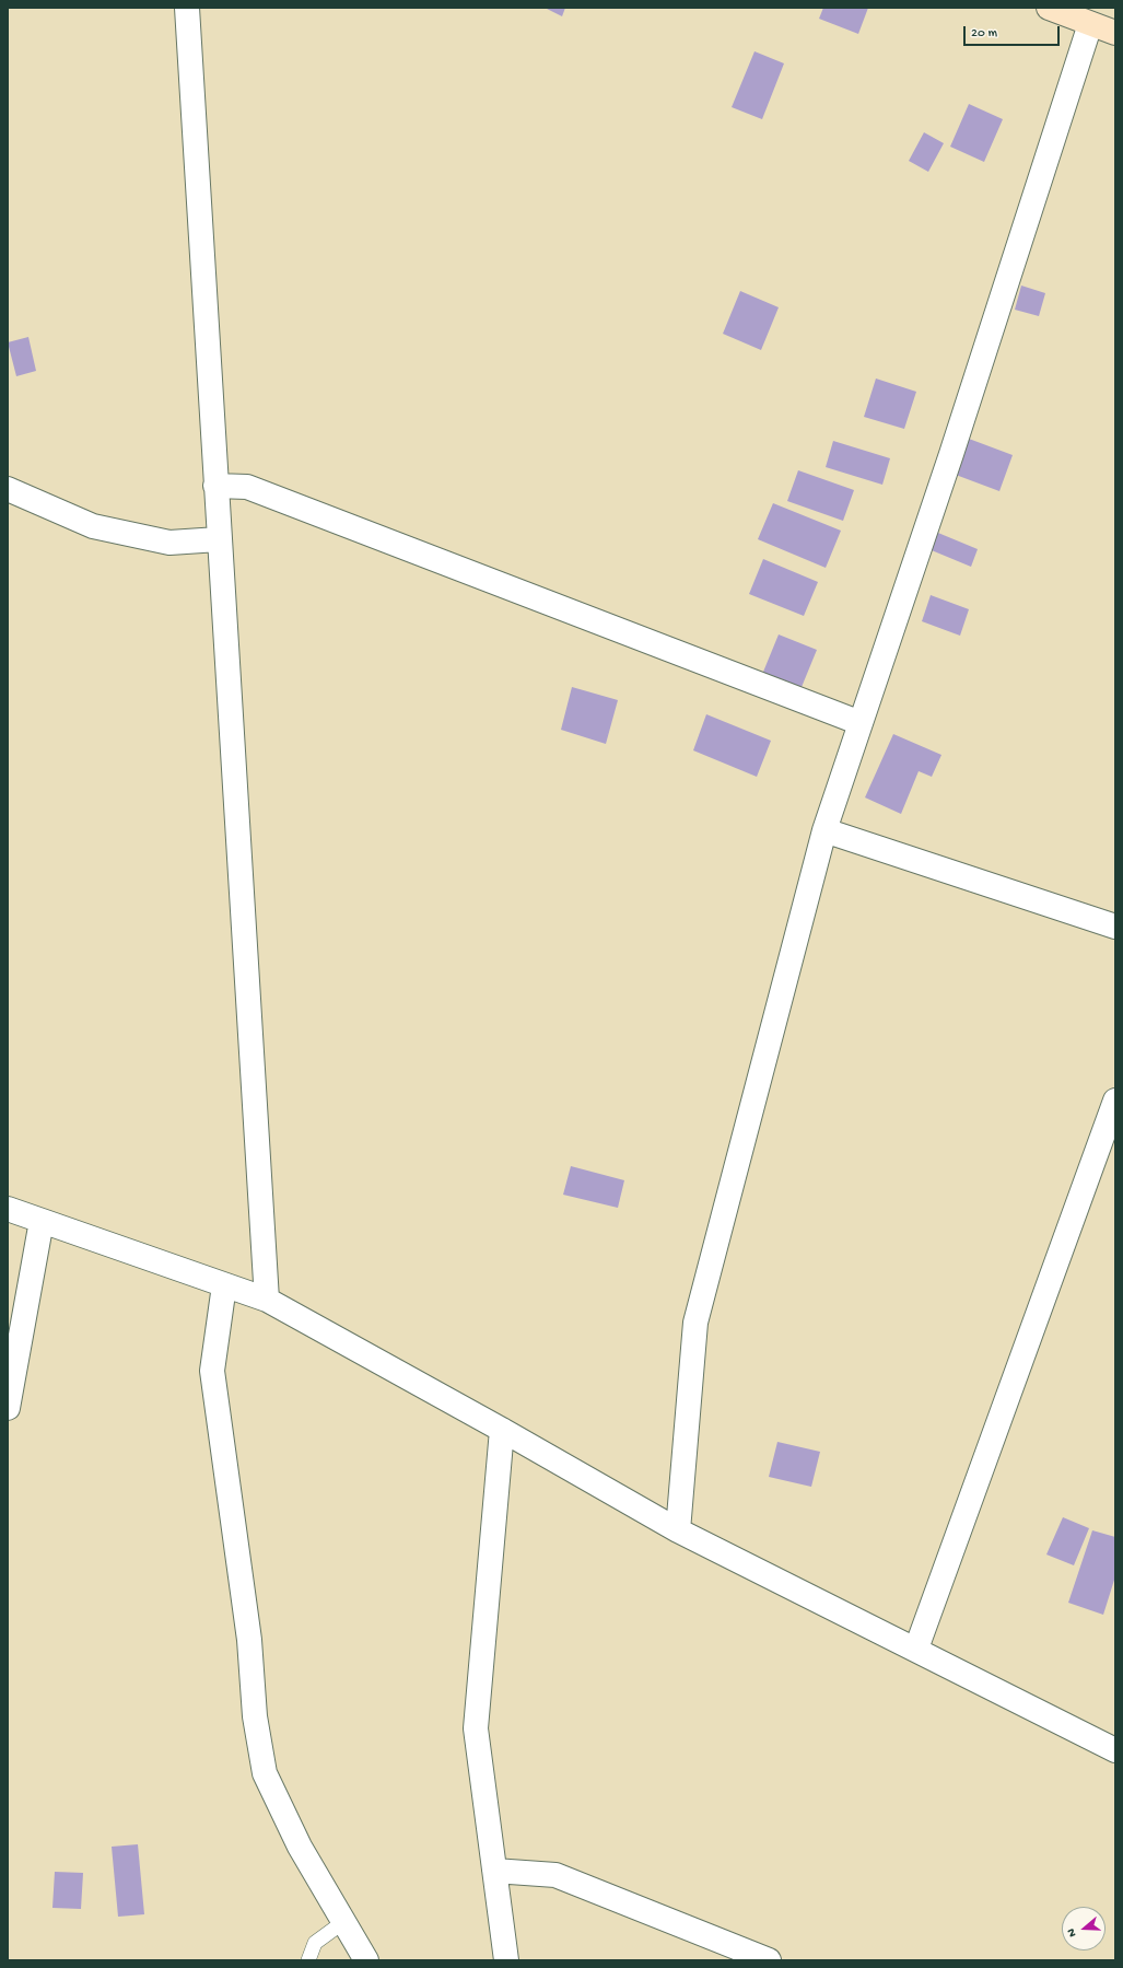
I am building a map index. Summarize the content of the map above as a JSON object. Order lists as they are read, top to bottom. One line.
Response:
{"scale_bar":"20 m","north":"left"}
